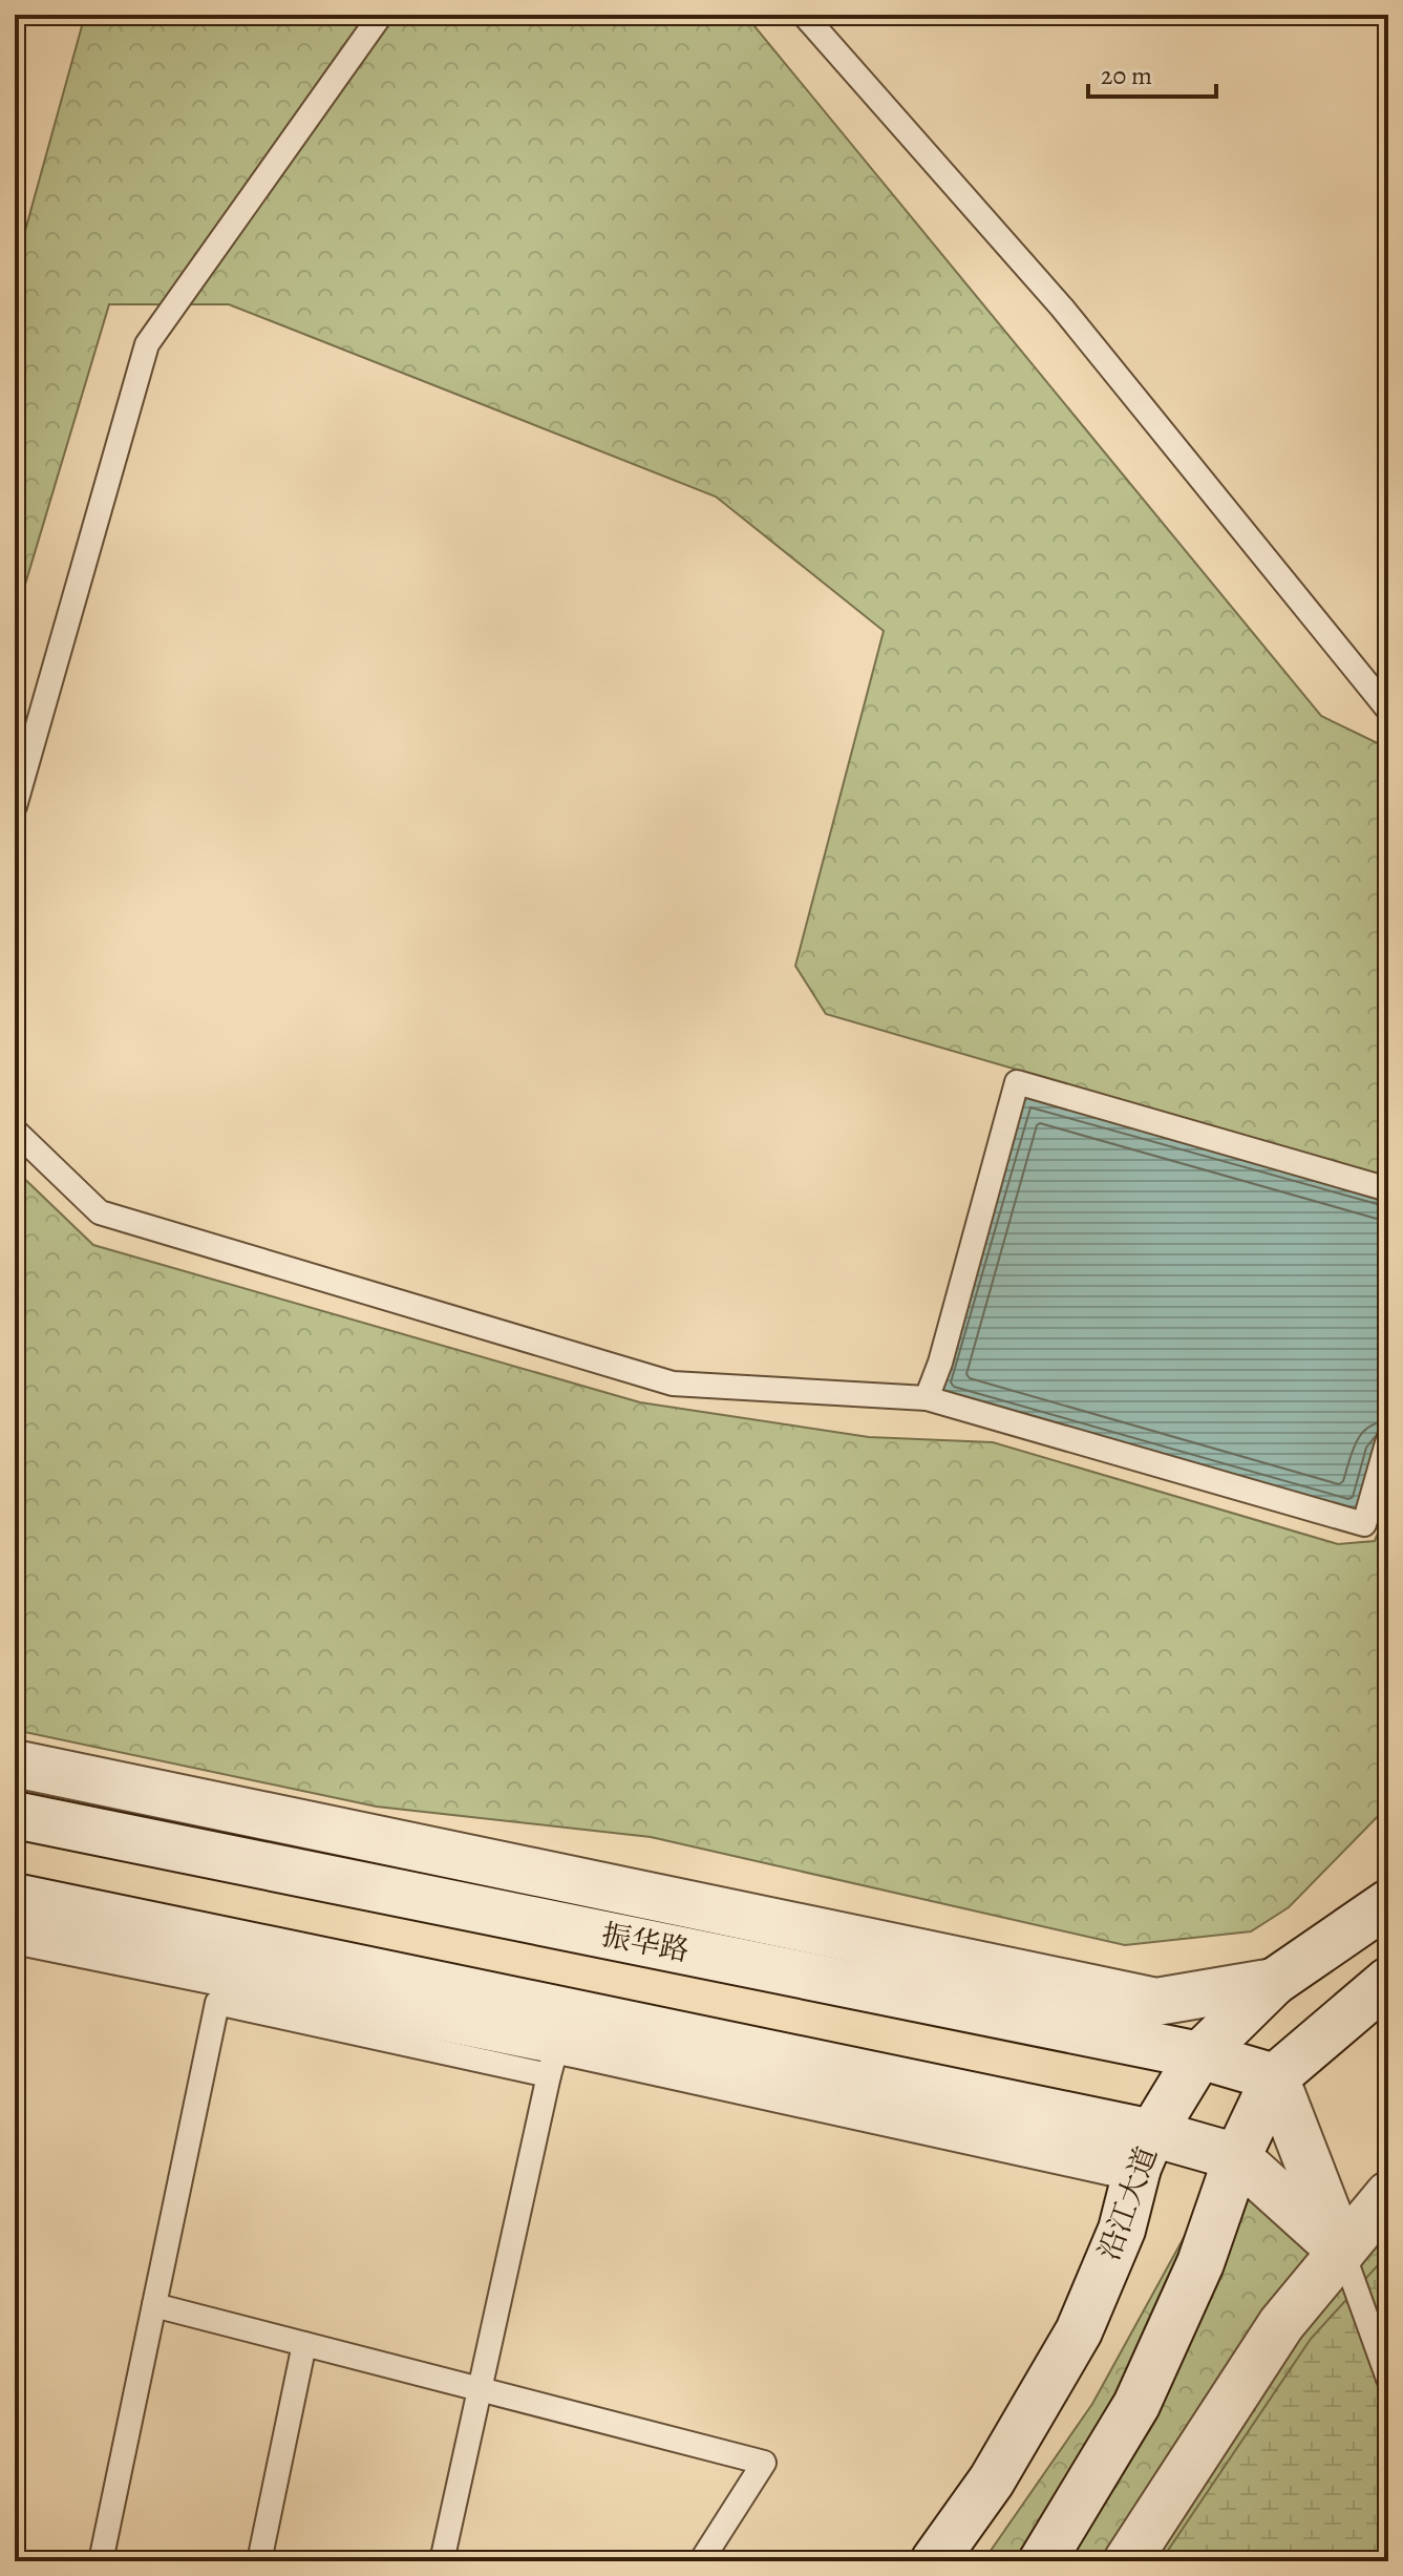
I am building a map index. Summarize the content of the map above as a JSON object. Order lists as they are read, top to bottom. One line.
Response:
{"streets":{"main road":["振华路","沿江大道"]},"crossings":[["振华路","沿江大道"]],"scale_bar":"20 m"}
